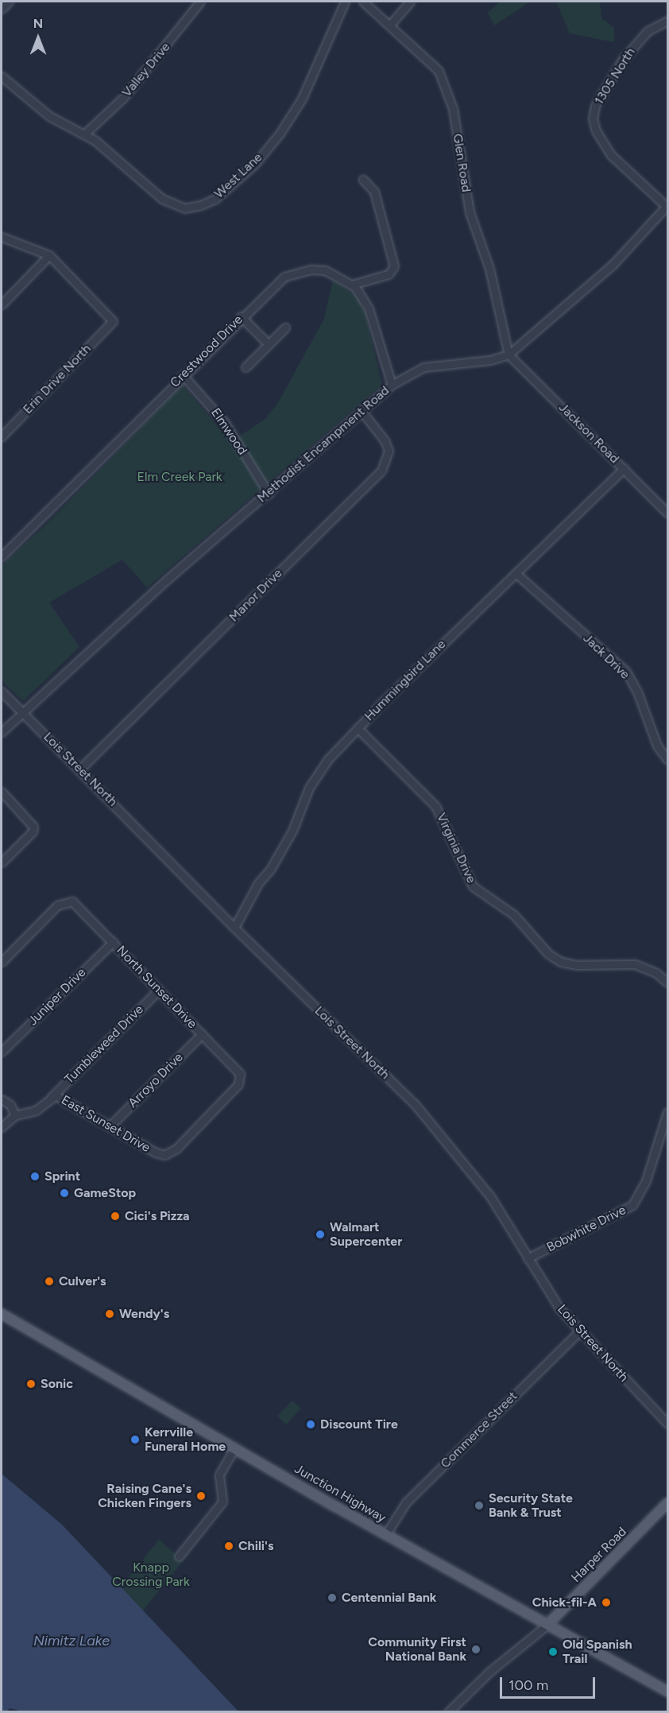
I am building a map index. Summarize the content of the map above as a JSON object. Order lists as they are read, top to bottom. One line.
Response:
{"streets":{"main road":["Junction Highway","Harper Road"],"street":["Valley Drive","1305 North","Glen Road","West Lane","Crestwood Drive","Erin Drive North","Elmwood","Jackson Road","Methodist Encampment Road","Manor Drive","Jack Drive","Hummingbird Lane","Lois Street North","Virginia Drive","North Sunset Drive","Juniper Drive","Tumbleweed Drive","Arroyo Drive","East Sunset Drive","Bobwhite Drive","Commerce Street"]},"crossings":[["Valley Drive","West Lane"],["1305 North","Methodist Encampment Road"],["Glen Road","Jackson Road"],["Glen Road","Methodist Encampment Road"],["Crestwood Drive","Elmwood"],["Crestwood Drive","Methodist Encampment Road"],["Elmwood","Methodist Encampment Road"],["Jackson Road","Methodist Encampment Road"],["Jackson Road","Hummingbird Lane"],["Methodist Encampment Road","Manor Drive"],["Methodist Encampment Road","Lois Street North"],["Manor Drive","Lois Street North"],["Jack Drive","Hummingbird Lane"],["Hummingbird Lane","Lois Street North"],["Hummingbird Lane","Virginia Drive"],["Lois Street North","Bobwhite Drive"],["Lois Street North","Commerce Street"],["North Sunset Drive","Juniper Drive"],["North Sunset Drive","Tumbleweed Drive"],["North Sunset Drive","Arroyo Drive"],["North Sunset Drive","East Sunset Drive"],["Tumbleweed Drive","East Sunset Drive"],["Arroyo Drive","East Sunset Drive"],["Commerce Street","Junction Highway"],["Junction Highway","Harper Road"]],"water":["Nimitz Lake"],"parks":["Elm Creek Park","Knapp Crossing Park"],"places":["Sprint","GameStop","Cici's Pizza","Walmart Supercenter","Culver's","Wendy's","Sonic","Discount Tire","Kerrville Funeral Home","Raising Cane's Chicken Fingers","Security State Bank & Trust","Chili's","Centennial Bank","Chick-fil-A","Community First National Bank","Old Spanish Trail"],"scale_bar":"100 m","north":"top"}
